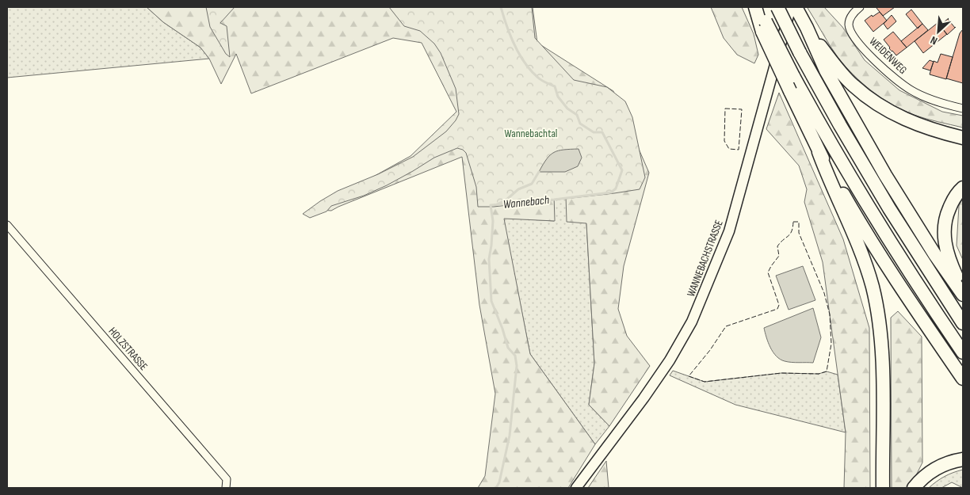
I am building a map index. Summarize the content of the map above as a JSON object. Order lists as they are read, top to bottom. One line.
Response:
{"streets":{"main road":["WANNEBACHSTRASSE"],"street":["WEIDENWEG","HOLZSTRASSE"]},"water":["Wannebach"],"parks":["Wannebachtal"],"north":"bottom left"}
